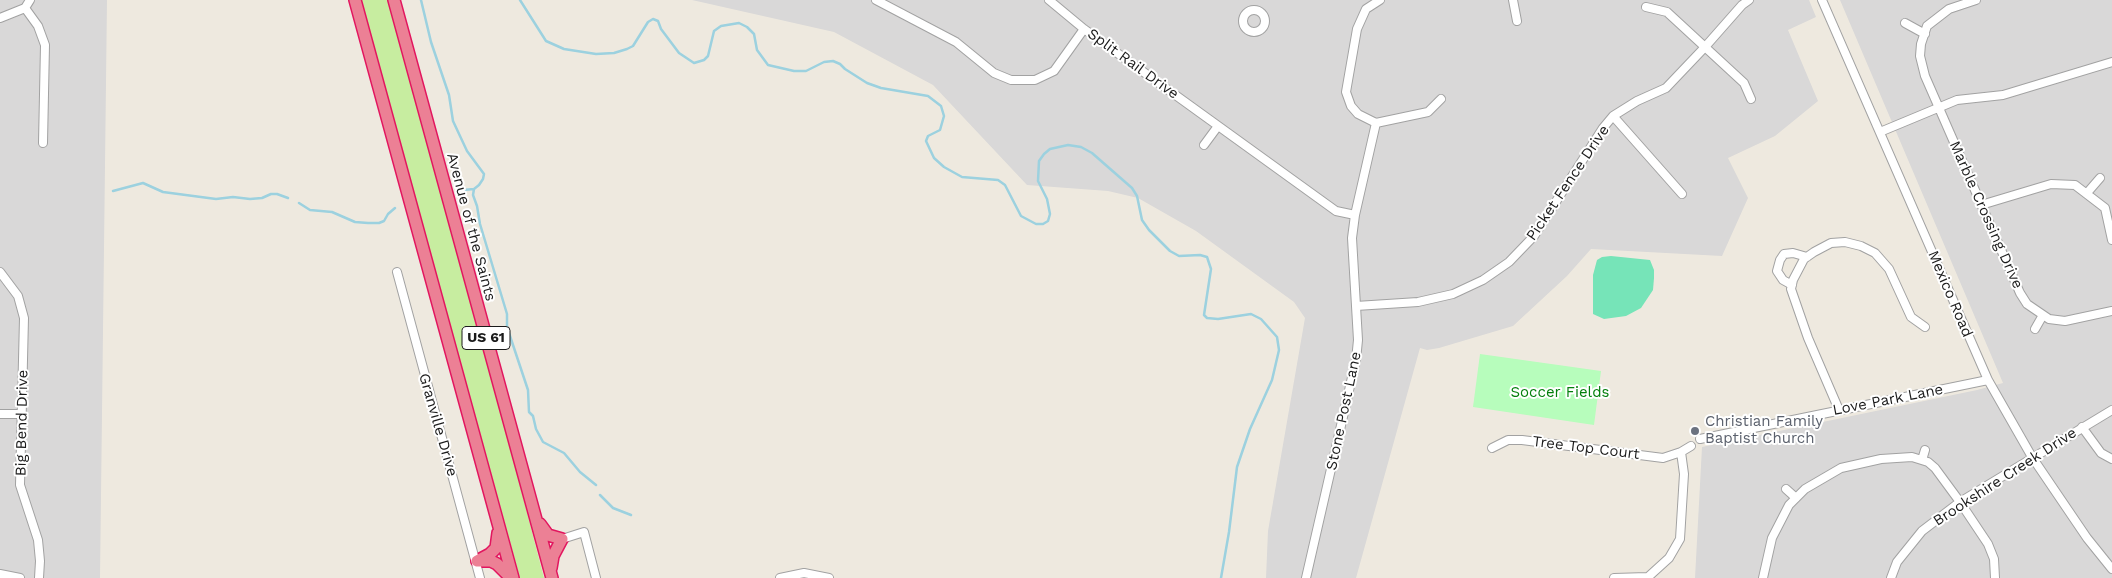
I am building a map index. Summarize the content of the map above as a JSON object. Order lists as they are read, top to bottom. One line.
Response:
{"streets":{"highway":["Avenue of the Saints","US 61"],"street":["Split Rail Drive","Picket Fence Drive","Marble Crossing Drive","Mexico Road","Love Park Lane","Stone Post Lane","Big Bend Drive","Granville Drive","Tree Top Court","Brookshire Creek Drive"]},"crossings":[["Split Rail Drive","Stone Post Lane"],["Picket Fence Drive","Stone Post Lane"],["Mexico Road","Love Park Lane"],["Mexico Road","Brookshire Creek Drive"]],"parks":["Soccer Fields"],"places":["Christian Family Baptist Church"]}
